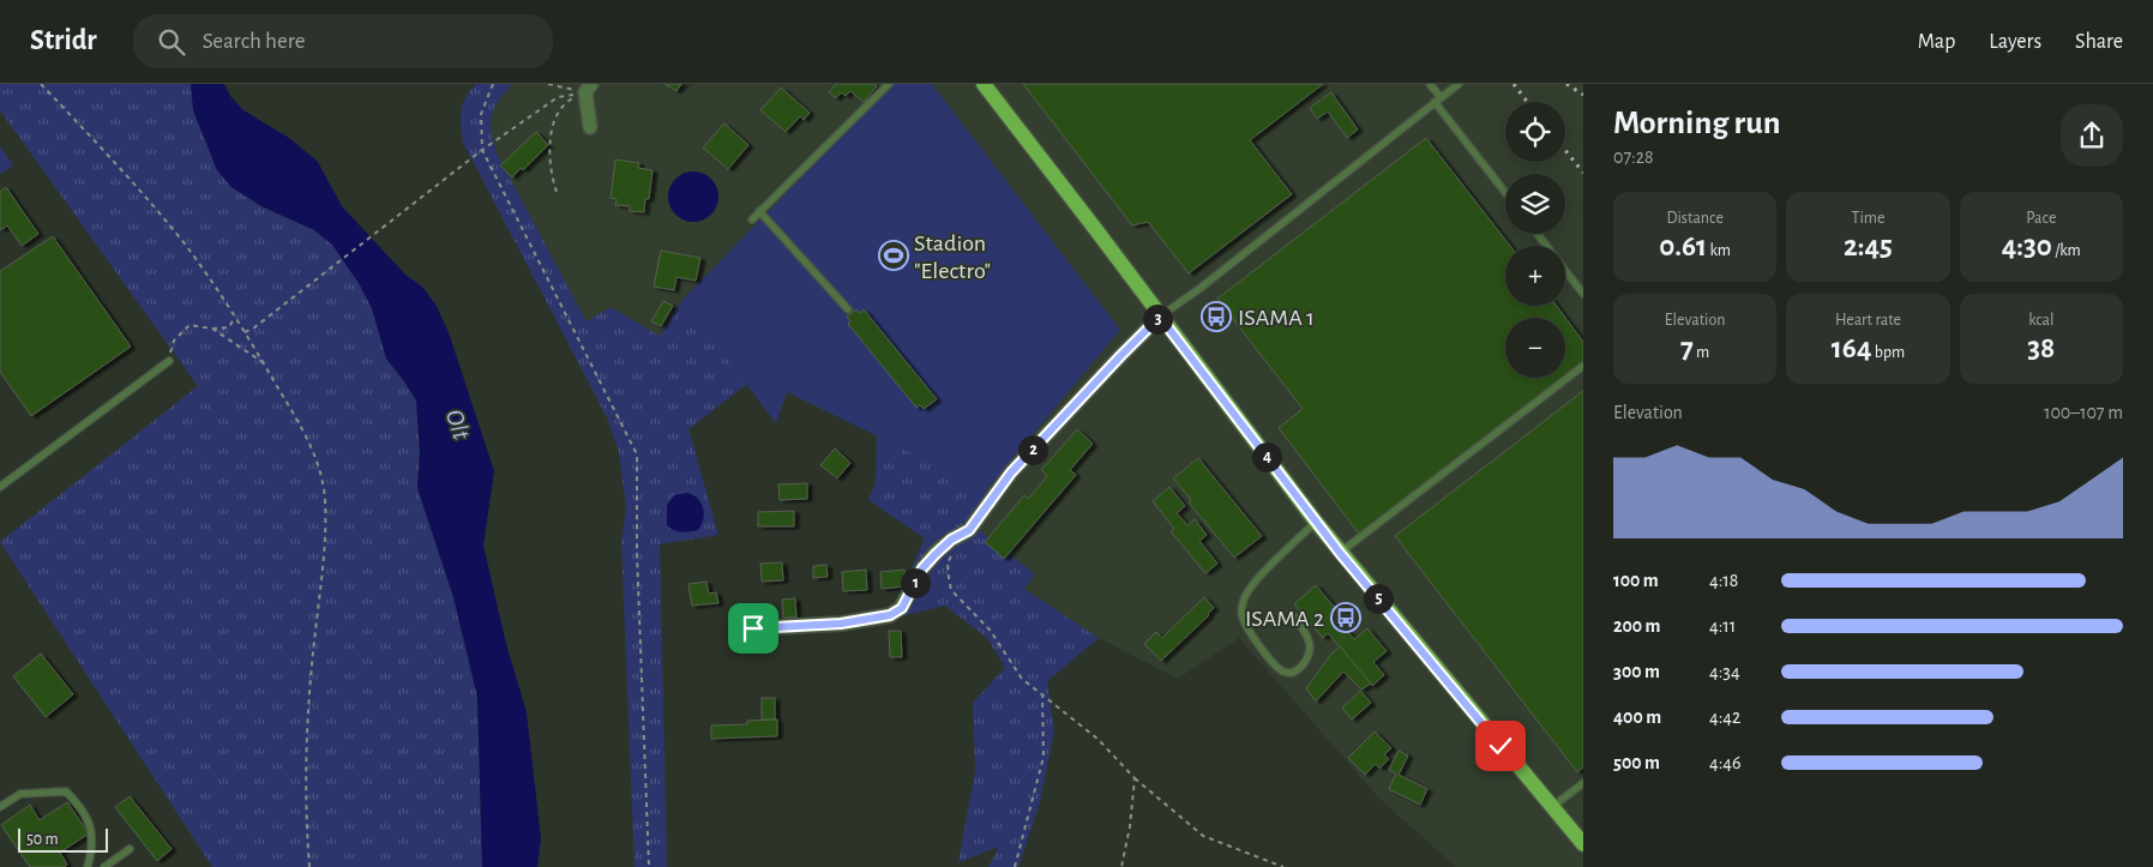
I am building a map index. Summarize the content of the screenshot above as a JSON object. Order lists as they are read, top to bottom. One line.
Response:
{"water":["Olt"],"places":{"sports":["Stadion \"Electro\""],"bus stop":["ISAMA 1","ISAMA 2"]},"scale_bar":"50 m","page":{"header":"Stridr","search":"Search here","nav":["Map","Layers","Share"],"heading":["Morning run","07:28"],"map_buttons":["+","−"],"stats":[["Distance","0.61 km"],["Time","2:45"],["Pace","4:30 /km"],["Elevation","7 m"],["Heart rate","164 bpm"],["kcal","38"]],"pins":["3","2","4","1","5"],"chart":["Elevation","100–107 m"],"list":[{"name":"100 m","note":"4:18"},{"name":"200 m","note":"4:11"},{"name":"300 m","note":"4:34"},{"name":"400 m","note":"4:42"},{"name":"500 m","note":"4:46"}],"scale":"50 m"}}
